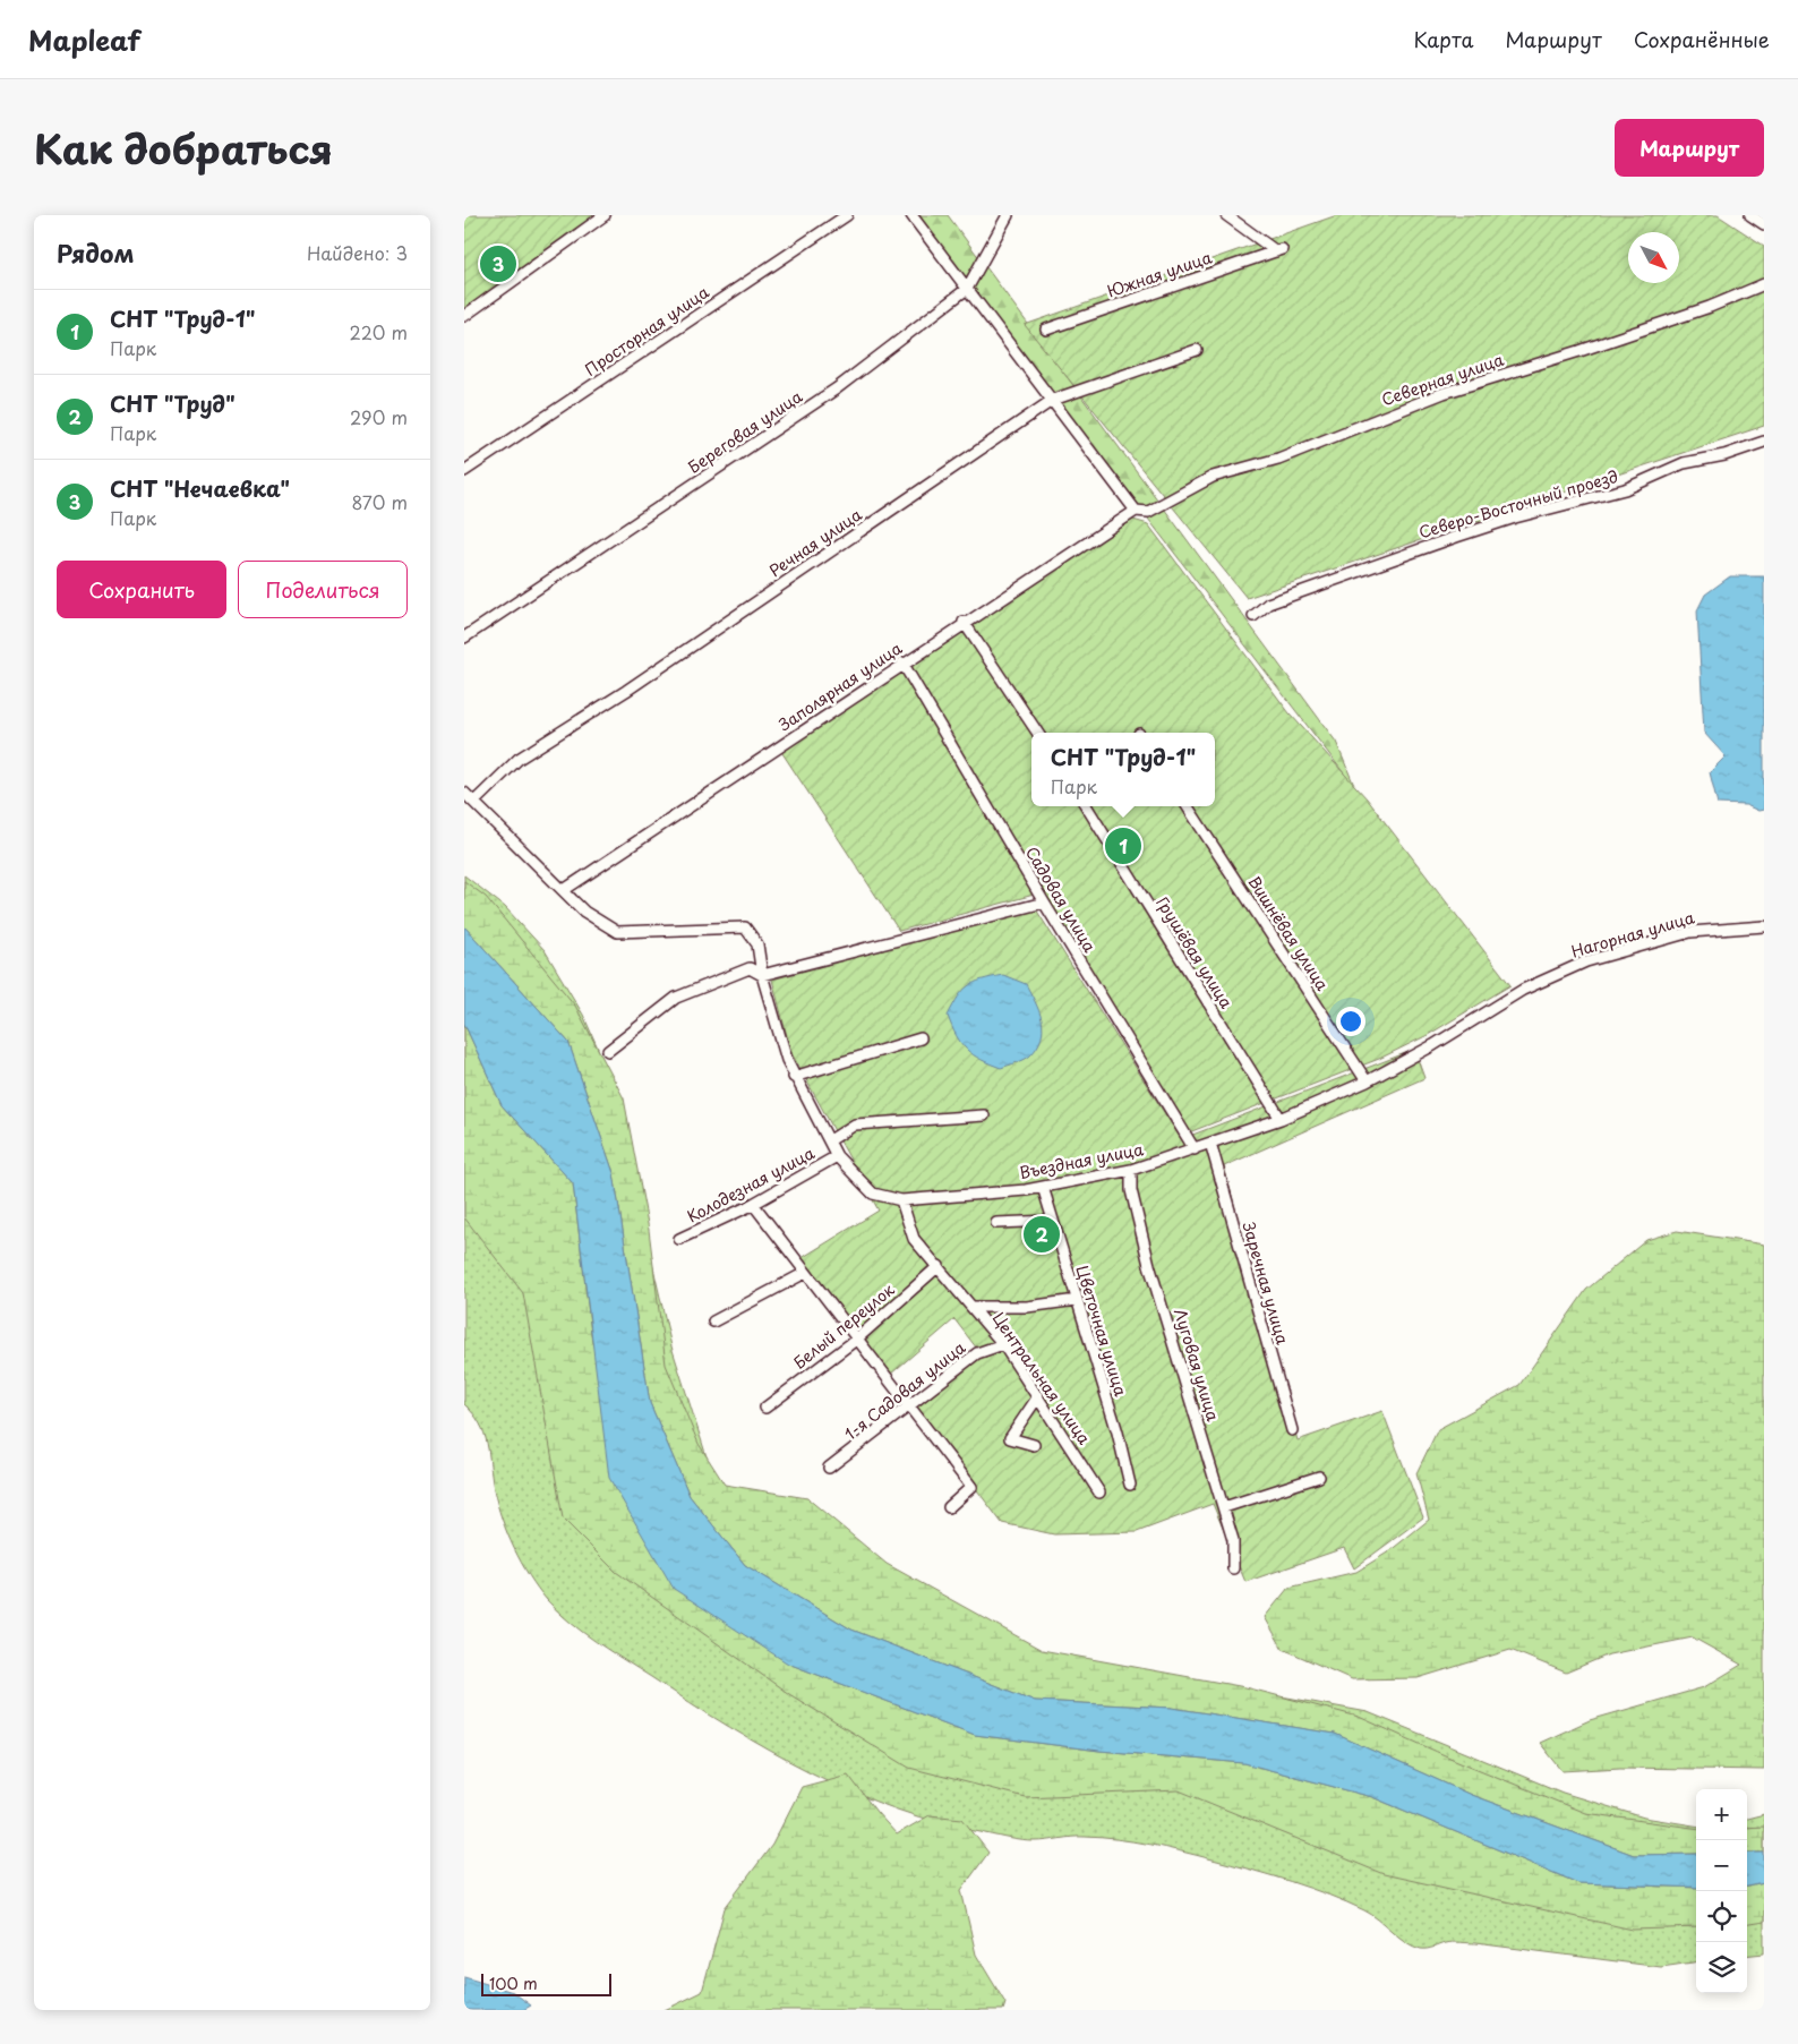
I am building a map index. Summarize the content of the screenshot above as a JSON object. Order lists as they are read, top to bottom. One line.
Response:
{"streets":{"street":["Южная улица","Просторная улица","Северная улица","Береговая улица","Северо-Восточный проезд","Речная улица","Заполярная улица","Садовая улица","Вишнёвая улица","Нагорная улица","Грушёвая улица","Въездная улица","Колодезная улица","Заречная улица","Белый переулок","Цветочная улица","Луговая улица","Центральная улица","1-я Садовая улица"]},"crossings":[["Северная улица","Заполярная улица"],["Заполярная улица","Садовая улица"],["Садовая улица","Въездная улица"],["Вишнёвая улица","Въездная улица"],["Нагорная улица","Въездная улица"],["Грушёвая улица","Въездная улица"],["Въездная улица","Колодезная улица"],["Въездная улица","Заречная улица"],["Въездная улица","Цветочная улица"],["Въездная улица","Луговая улица"],["Въездная улица","Центральная улица"],["Белый переулок","Центральная улица"],["Центральная улица","1-я Садовая улица"]],"scale_bar":"100 m","north":"bottom right","page":{"header":"Mapleaf","nav":["Карта","Маршрут","Сохранённые"],"title":"Как добраться","buttons":["Маршрут",["Сохранить","Поделиться"]],"heading":["Рядом","Найдено: 3"],"pins":["3","1","2"],"list":[{"mark":"1","name":"СНТ \"Труд-1\"","note":"Парк","value":"220 m"},{"mark":"2","name":"СНТ \"Труд\"","note":"Парк","value":"290 m"},{"mark":"3","name":"СНТ \"Нечаевка\"","note":"Парк","value":"870 m"}],"popup":["СНТ \"Труд-1\"","Парк"],"map_buttons":["+","−"],"scale":"100 m"}}
